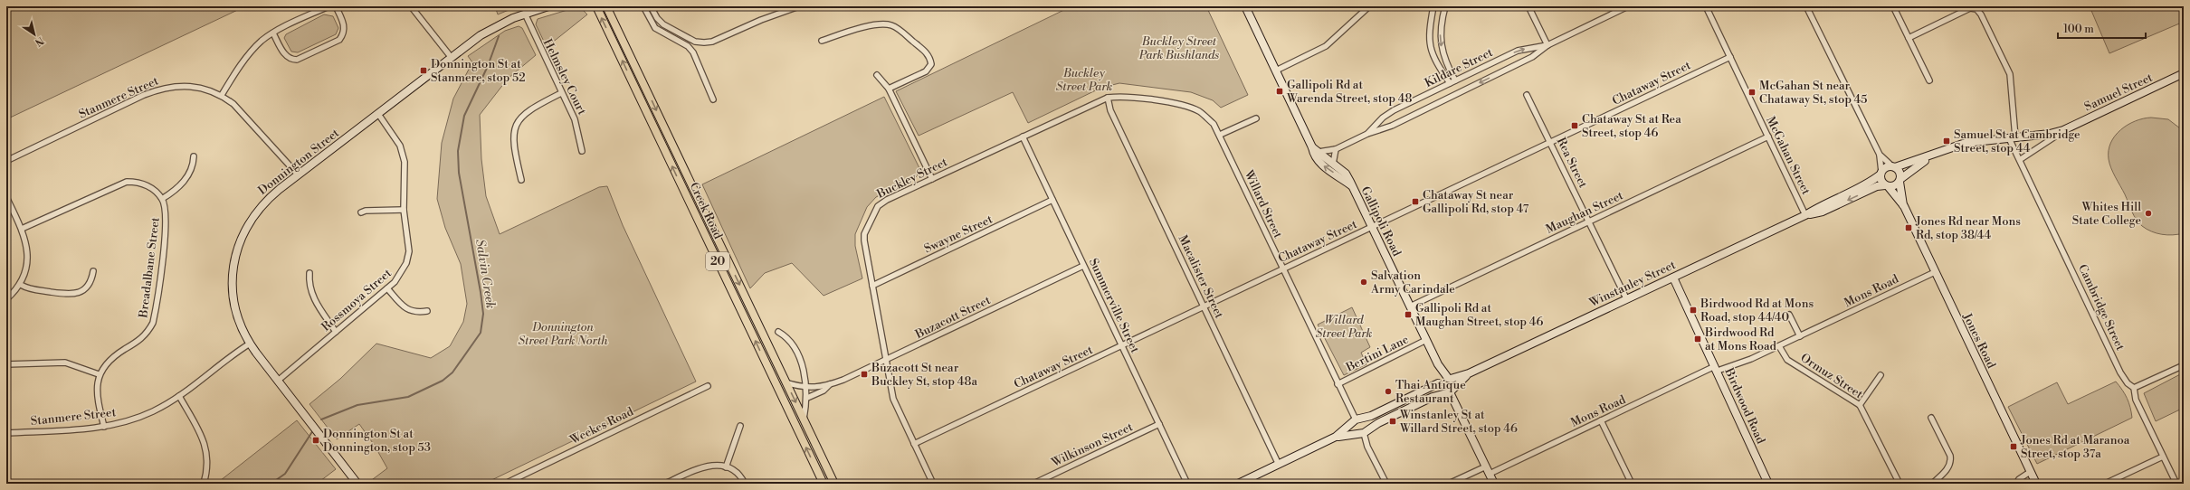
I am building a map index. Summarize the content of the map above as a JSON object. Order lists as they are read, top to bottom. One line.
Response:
{"streets":{"main road":["Creek Road","20"],"street":["Kildare Street","Helmsley Court","Chataway Street","Samuel Street","Stanmere Street","McGahan Street","Donnington Street","Rea Street","Buckley Street","Willard Street","Maughan Street","Gallipoli Road","Swayne Street","Breadalbane Street","Macalister Street","Winstanley Street","Mons Road","Rossmoya Street","Summerville Street","Cambridge Street","Buzacott Street","Jones Road","Bertini Lane","Ormuz Street","Birdwood Road","Weekes Road","Wilkinson Street"]},"crossings":[["Kildare Street","Gallipoli Road"],["Helmsley Court","Donnington Street"],["Chataway Street","McGahan Street"],["Chataway Street","Rea Street"],["Chataway Street","Buckley Street"],["Chataway Street","Willard Street"],["Chataway Street","Gallipoli Road"],["Chataway Street","Macalister Street"],["Chataway Street","Summerville Street"],["Samuel Street","Winstanley Street"],["Samuel Street","Cambridge Street"],["Samuel Street","Jones Road"],["Stanmere Street","Donnington Street"],["McGahan Street","Maughan Street"],["McGahan Street","Winstanley Street"],["Donnington Street","Rossmoya Street"],["Rea Street","Maughan Street"],["Rea Street","Winstanley Street"],["Buckley Street","Willard Street"],["Buckley Street","Swayne Street"],["Buckley Street","Macalister Street"],["Buckley Street","Summerville Street"],["Buckley Street","Buzacott Street"],["Willard Street","Winstanley Street"],["Willard Street","Bertini Lane"],["Creek Road","Buzacott Street"],["Maughan Street","Gallipoli Road"],["Gallipoli Road","Winstanley Street"],["Gallipoli Road","Bertini Lane"],["Swayne Street","Summerville Street"],["Macalister Street","Winstanley Street"],["Winstanley Street","Jones Road"],["Winstanley Street","Birdwood Road"],["Mons Road","Jones Road"],["Mons Road","Ormuz Street"],["Mons Road","Birdwood Road"],["Summerville Street","Buzacott Street"],["Summerville Street","Wilkinson Street"]],"water":["Salvin Creek"],"parks":["Buckley Street Park Bushlands","Buckley Street Park","Willard Street Park","Donnington Street Park North"],"places":{"transit":["Donnington St at Stanmere, stop 52","Gallipoli Rd at Warenda Street, stop 48","McGahan St near Chataway St, stop 45","Chataway St at Rea Street, stop 46","Samuel St at Cambridge Street, stop 44","Chataway St near Gallipoli Rd, stop 47","Jones Rd near Mons Rd, stop 38/44","Birdwood Rd at Mons Road, stop 44/40","Gallipoli Rd at Maughan Street, stop 46","Birdwood Rd at Mons Road","Buzacott St near Buckley St, stop 48a","Winstanley St at Willard Street, stop 46","Donnington St at Donnington, stop 53","Jones Rd at Maranoa Street, stop 37a"],"other":["Whites Hill State College","Salvation Army Carindale","Thai Antique Restaurant"]},"scale_bar":"100 m","north":"bottom right"}
